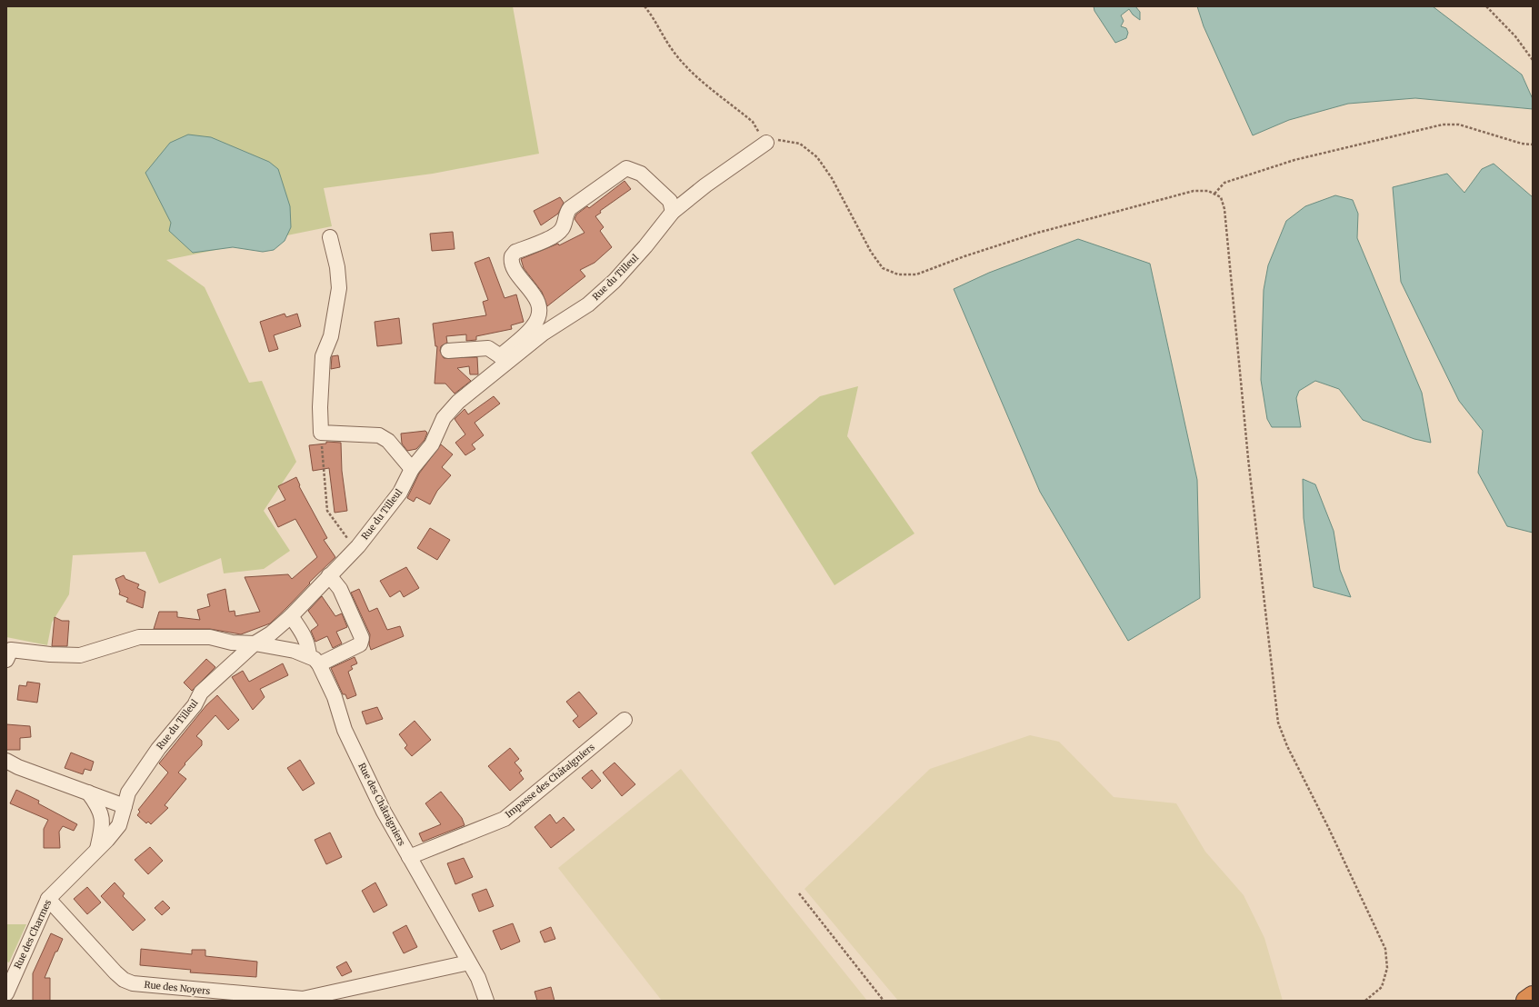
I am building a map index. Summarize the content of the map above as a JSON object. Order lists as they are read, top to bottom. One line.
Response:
{"streets":{"street":["Rue du Tilleul","Impasse des Châtaigniers","Rue des Châtaigniers","Rue des Charmes","Rue des Noyers"]},"crossings":[["Rue du Tilleul","Rue des Châtaigniers"],["Rue du Tilleul","Rue des Charmes"],["Impasse des Châtaigniers","Rue des Châtaigniers"],["Rue des Châtaigniers","Rue des Noyers"],["Rue des Charmes","Rue des Noyers"]]}
